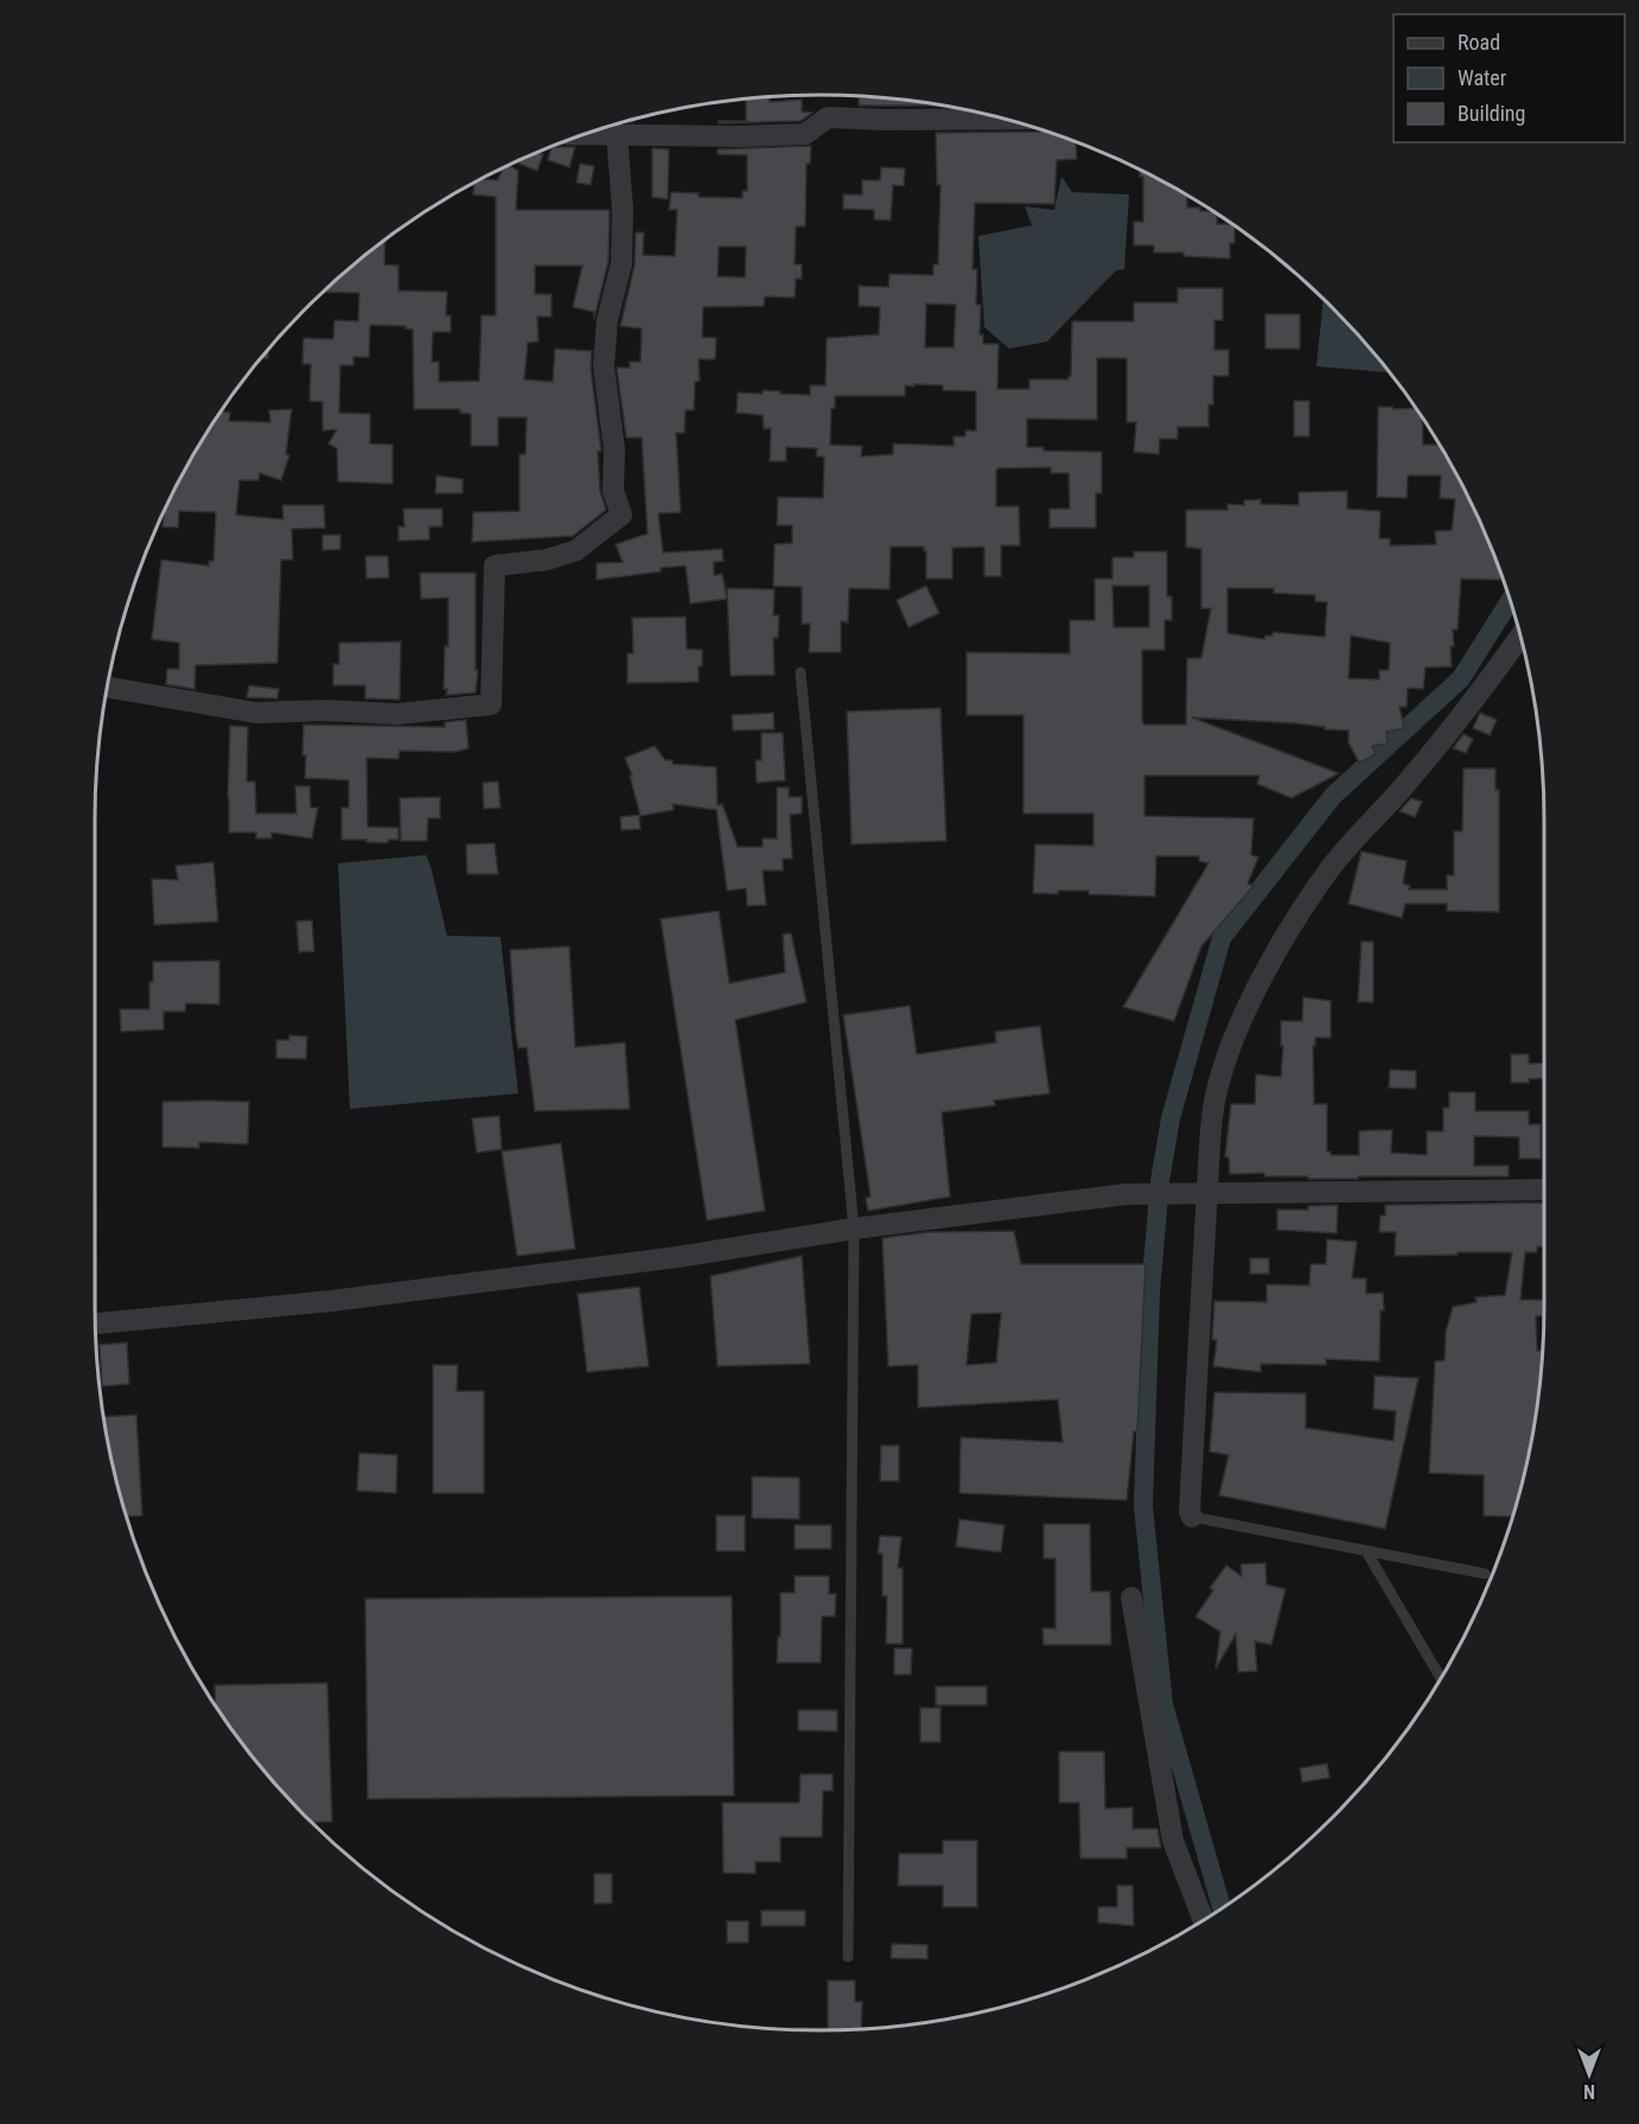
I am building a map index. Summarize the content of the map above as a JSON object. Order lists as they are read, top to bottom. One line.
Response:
{"legend":["Road","Water","Building"],"north":"bottom"}
